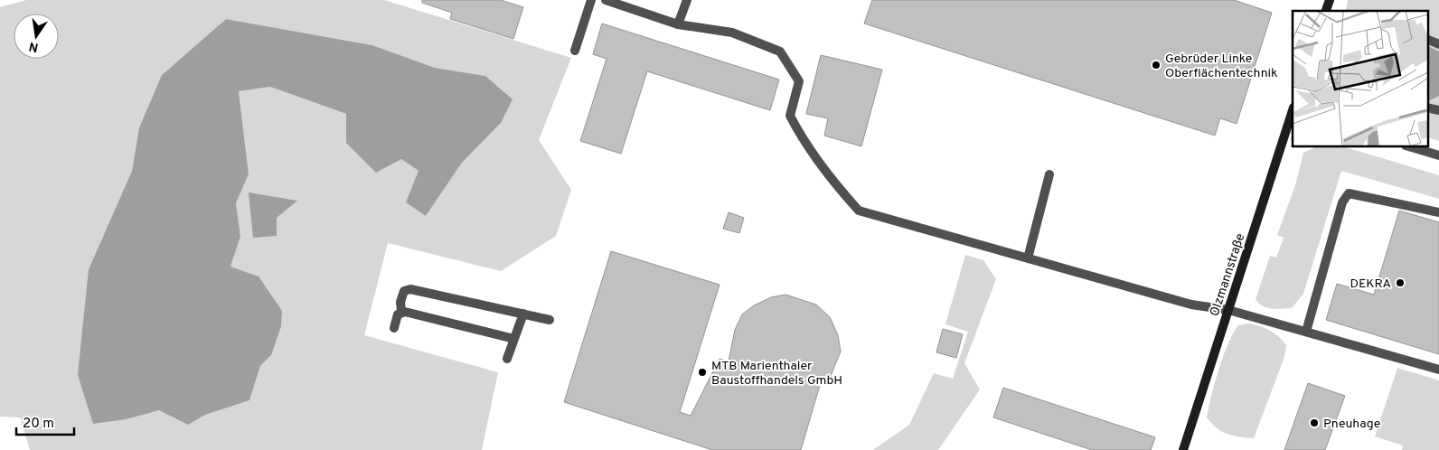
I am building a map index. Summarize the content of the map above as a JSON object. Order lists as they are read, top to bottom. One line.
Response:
{"streets":{"main road":["Olzmannstraße"]},"places":["Gebrüder Linke Oberflächentechnik","DEKRA","MTB Marienthaler Baustoffhandels GmbH","Pneuhage"],"scale_bar":"20 m","north":"bottom"}
